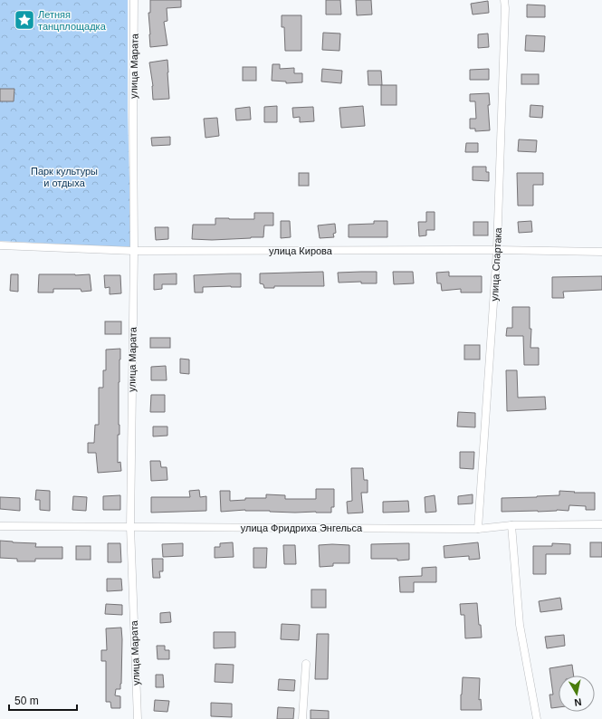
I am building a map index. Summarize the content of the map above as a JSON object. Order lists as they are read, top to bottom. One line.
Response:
{"streets":{"street":["улица Марата","улица Кирова","улица Спартака","улица Фридриха Энгельса"]},"crossings":[["улица Марата","улица Кирова"],["улица Марата","улица Фридриха Энгельса"],["улица Кирова","улица Спартака"],["улица Спартака","улица Фридриха Энгельса"]],"parks":["Парк культуры и отдыха"],"places":{"place":["Летняя танцплощадка"]},"scale_bar":"50 m","north":"bottom"}
